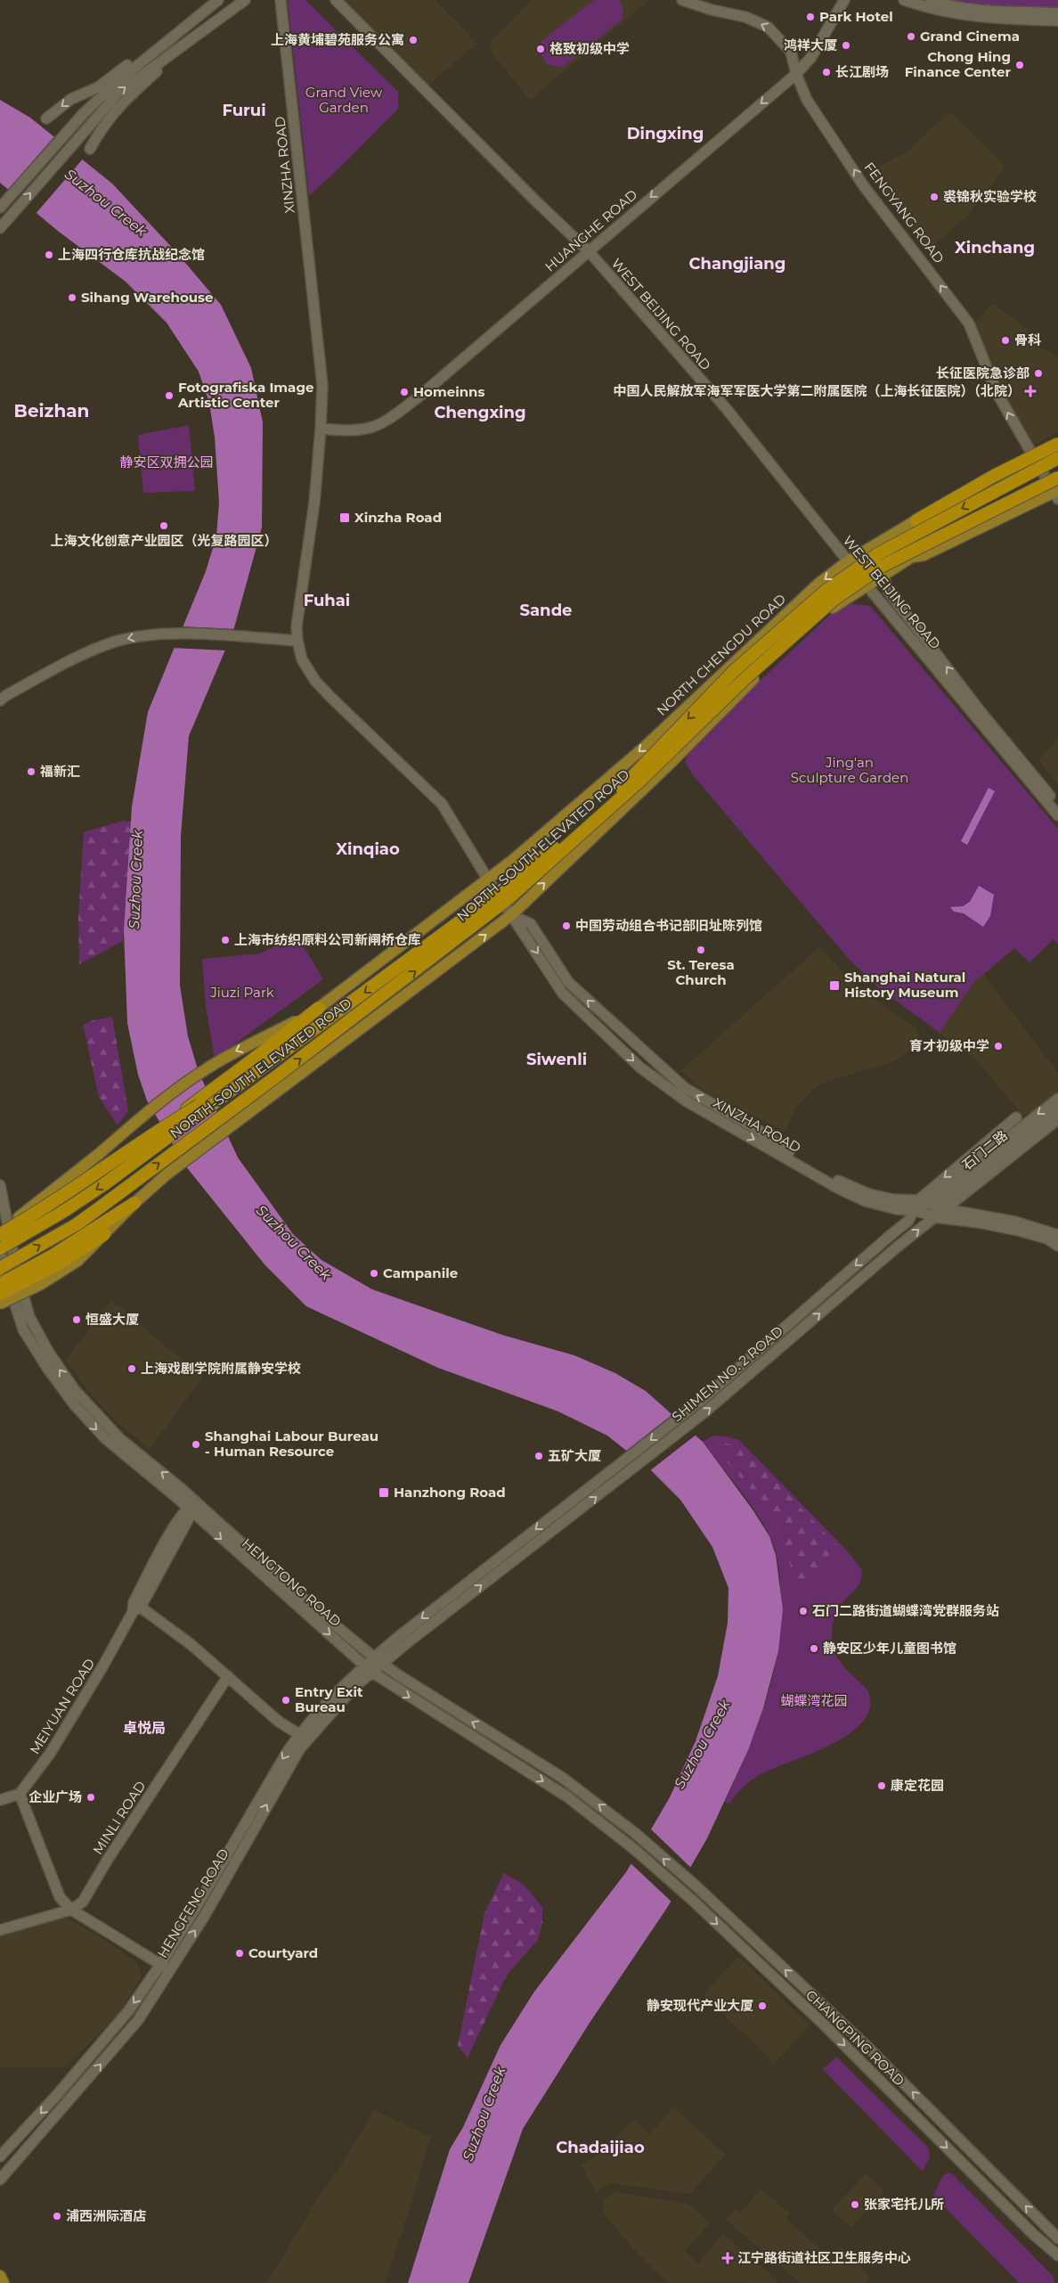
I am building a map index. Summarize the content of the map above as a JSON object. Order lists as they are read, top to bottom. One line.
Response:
{"streets":{"highway":["NORTH-SOUTH ELEVATED ROAD"],"main road":["XINZHA ROAD","FENGYANG ROAD","HUANGHE ROAD","WEST BEIJING ROAD","NORTH CHENGDU ROAD","石门二路","SHIMEN NO. 2 ROAD","HENGTONG ROAD","MEIYUAN ROAD","MINLI ROAD","HENGFENG ROAD","CHANGPING ROAD"]},"crossings":[["XINZHA ROAD","HUANGHE ROAD"],["XINZHA ROAD","NORTH CHENGDU ROAD"],["XINZHA ROAD","石门二路"],["XINZHA ROAD","SHIMEN NO. 2 ROAD"],["FENGYANG ROAD","HUANGHE ROAD"],["FENGYANG ROAD","NORTH CHENGDU ROAD"],["FENGYANG ROAD","NORTH-SOUTH ELEVATED ROAD"],["HUANGHE ROAD","WEST BEIJING ROAD"],["WEST BEIJING ROAD","NORTH CHENGDU ROAD"],["NORTH-SOUTH ELEVATED ROAD","HENGTONG ROAD"],["SHIMEN NO. 2 ROAD","HENGFENG ROAD"],["HENGTONG ROAD","MEIYUAN ROAD"],["HENGTONG ROAD","HENGFENG ROAD"],["HENGTONG ROAD","CHANGPING ROAD"]],"one_way":["FENGYANG ROAD","HUANGHE ROAD"],"districts":["Furui","Dingxing","Xinchang","Changjiang","Beizhan","Chengxing","Fuhai","Sande","Xinqiao","Siwenli","卓悦局","Chadaijiao"],"water":["Suzhou Creek"],"parks":["Grand View Garden","静安区双拥公园","Jing'an Sculpture Garden","Jiuzi Park","蝴蝶湾花园"],"places":{"other":["Park Hotel","Grand Cinema","上海黄埔碧苑服务公寓","鸿祥大厦","格致初级中学","Chong Hing Finance Center","长江剧场","裘锦秋实验学校","上海四行仓库抗战纪念馆","Sihang Warehouse","骨科","长征医院急诊部","Homeinns","Fotografiska Image Artistic Center","上海文化创意产业园区（光复路园区）","福新汇","中国劳动组合书记部旧址陈列馆","上海市纺织原料公司新闸桥仓库","St. Teresa Church","育才初级中学","Campanile","恒盛大厦","上海戏剧学院附属静安学校","Shanghai Labour Bureau - Human Resource","五矿大厦","石门二路街道蝴蝶湾党群服务站","静安区少年儿童图书馆","Entry Exit Bureau","康定花园","企业广场","Courtyard","静安现代产业大厦","张家宅托儿所","浦西洲际酒店"],"health":["中国人民解放军海军军医大学第二附属医院（上海长征医院）（北院）","江宁路街道社区卫生服务中心"],"transit":["Xinzha Road","Shanghai Natural History Museum","Hanzhong Road"]}}
